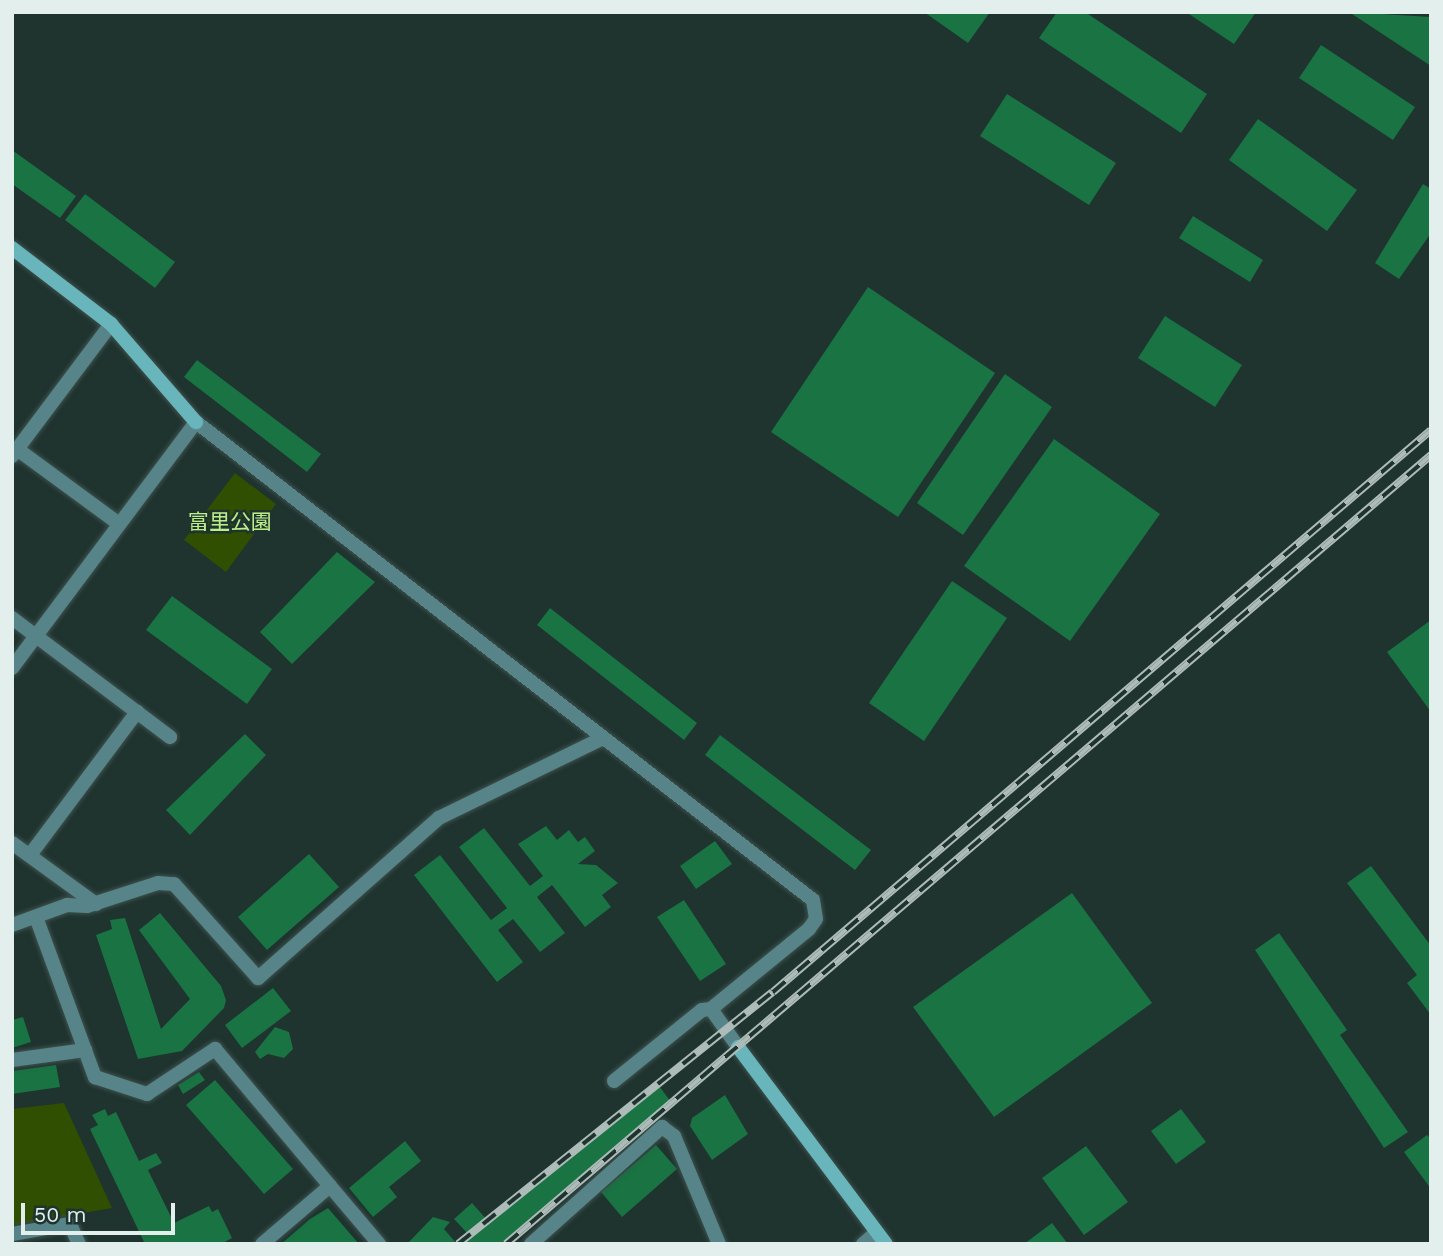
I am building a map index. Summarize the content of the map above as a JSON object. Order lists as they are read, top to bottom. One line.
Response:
{"parks":["富里公園"],"scale_bar":"50 m"}
